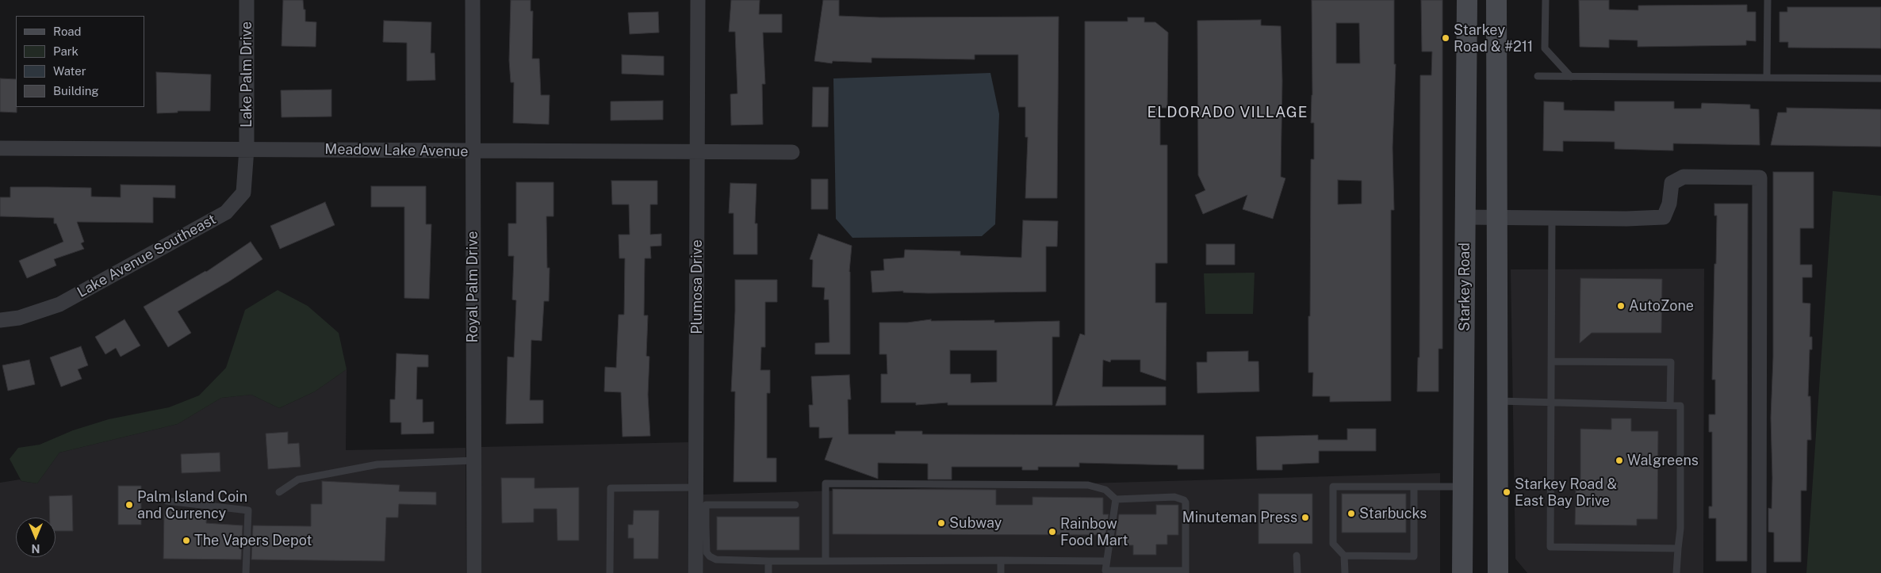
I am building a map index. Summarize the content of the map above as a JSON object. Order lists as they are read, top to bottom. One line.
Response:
{"streets":{"main road":["Starkey Road"],"street":["Lake Palm Drive","Meadow Lake Avenue","Lake Avenue Southeast","Royal Palm Drive","Plumosa Drive"]},"crossings":[["Lake Palm Drive","Meadow Lake Avenue"],["Lake Palm Drive","Lake Avenue Southeast"],["Meadow Lake Avenue","Lake Avenue Southeast"],["Meadow Lake Avenue","Royal Palm Drive"],["Meadow Lake Avenue","Plumosa Drive"]],"districts":["ELDORADO VILLAGE"],"places":["Starkey Road & #211","AutoZone","Walgreens","Starkey Road & East Bay Drive","Palm Island Coin and Currency","Starbucks","Minuteman Press","Subway","Rainbow Food Mart","The Vapers Depot"],"legend":["Road","Park","Water","Building"],"north":"bottom"}
